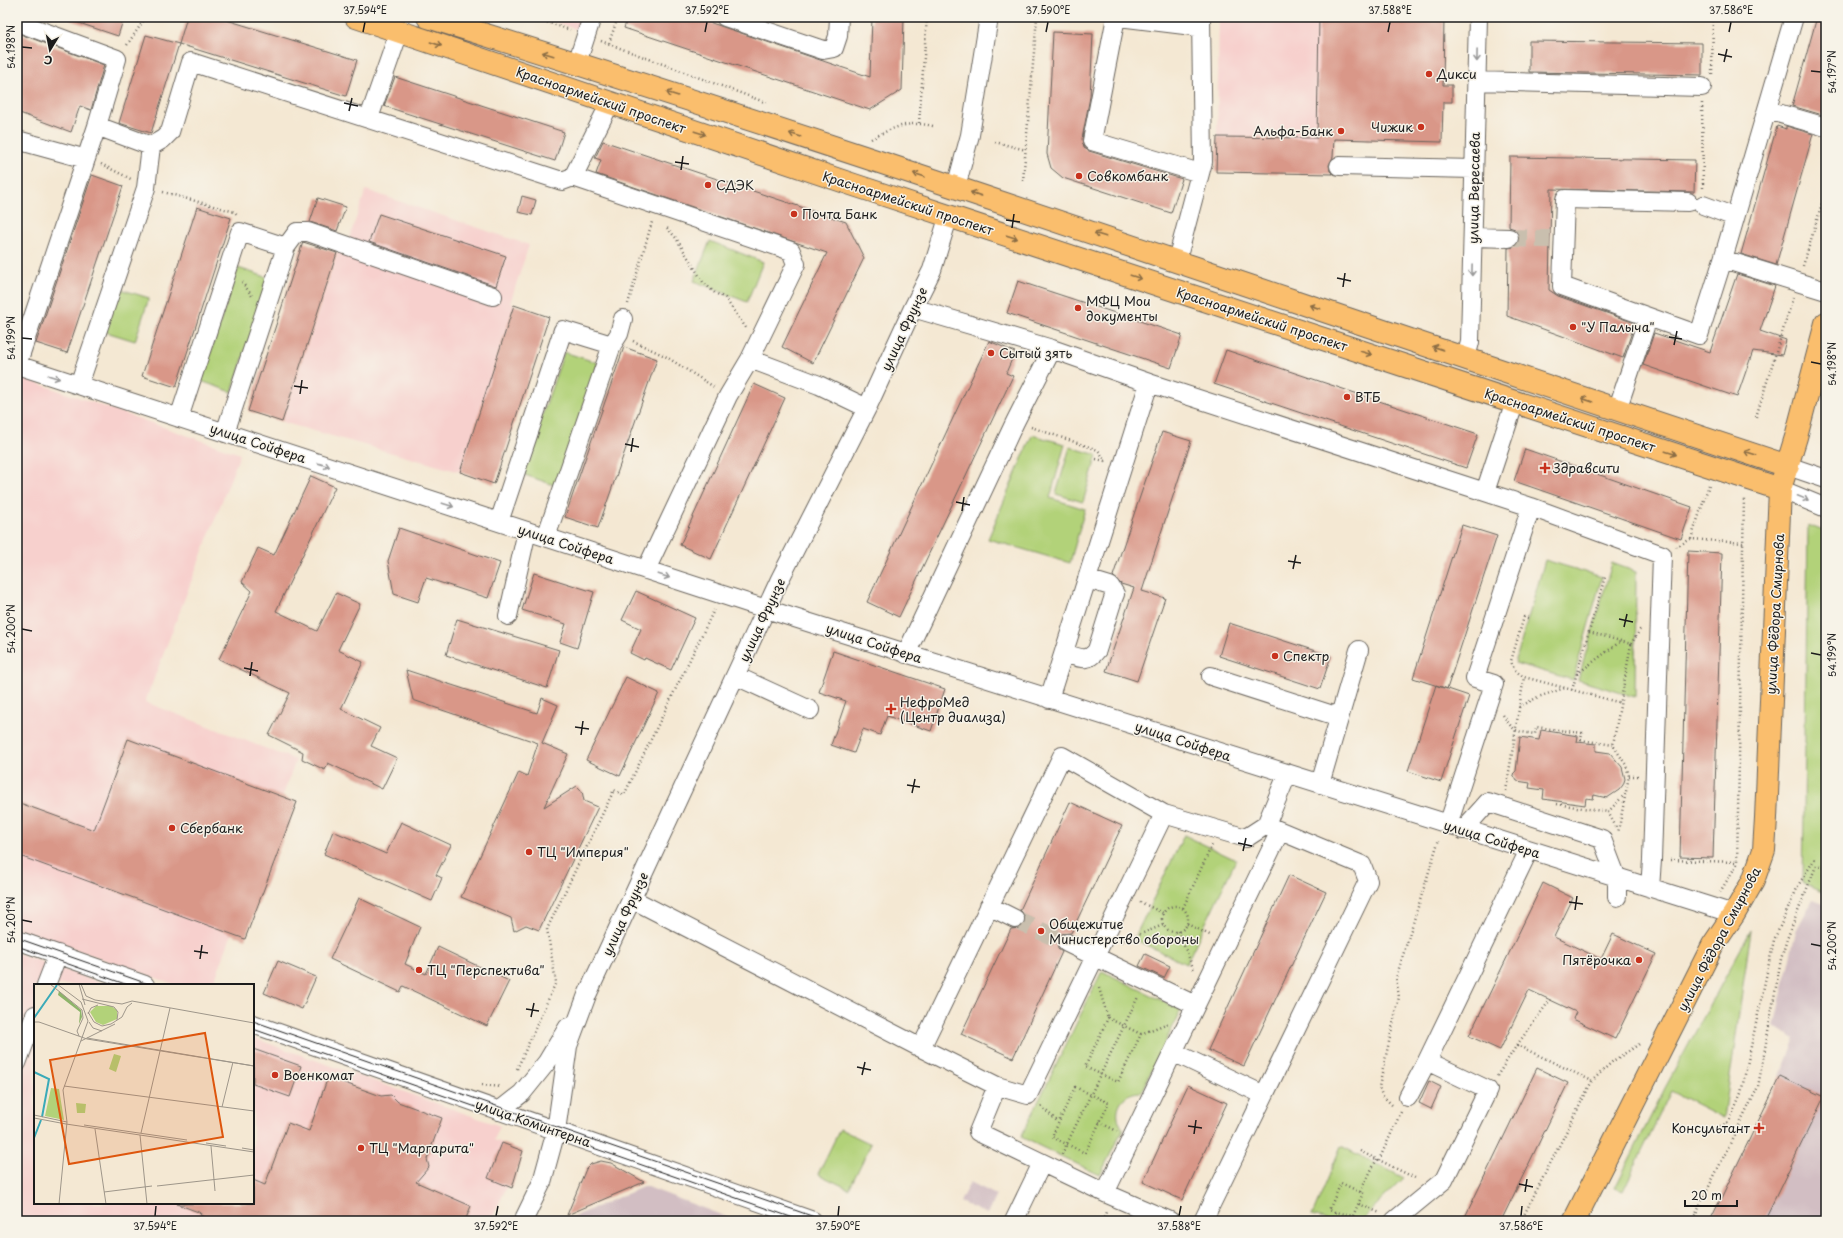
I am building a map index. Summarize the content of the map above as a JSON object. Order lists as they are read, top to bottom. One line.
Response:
{"streets":{"main road":["Красноармейский проспект","улица Фрунзе","улица Фёдора Смирнова"],"street":["улица Вересаева","улица Сойфера","улица Коминтерна"]},"crossings":[["Красноармейский проспект","улица Вересаева"],["Красноармейский проспект","улица Фрунзе"],["Красноармейский проспект","улица Фёдора Смирнова"],["улица Фрунзе","улица Сойфера"],["улица Фрунзе","улица Коминтерна"],["улица Сойфера","улица Фёдора Смирнова"]],"one_way":["улица Вересаева"],"places":{"other":["Дикси","Чижик","Альфа-Банк","Совкомбанк","СДЭК","Почта Банк","МФЦ Мои документы","\"У Палыча\"","Сытый зять","ВТБ","Спектр","Сбербанк","ТЦ \"Империя\"","Общежитие Министерство обороны","Пятёрочка","ТЦ \"Перспектива\"","Военкомат","ТЦ \"Маргарита\""],"health":["Здравсити","НефроМед (Центр диализа)","Консультант"]},"scale_bar":"20 m","north":"bottom","coordinates":["37.594°E","37.592°E","37.590°E","37.588°E","37.586°E","54.198°N","54.197°N","54.199°N","54.200°N","54.201°N"]}
